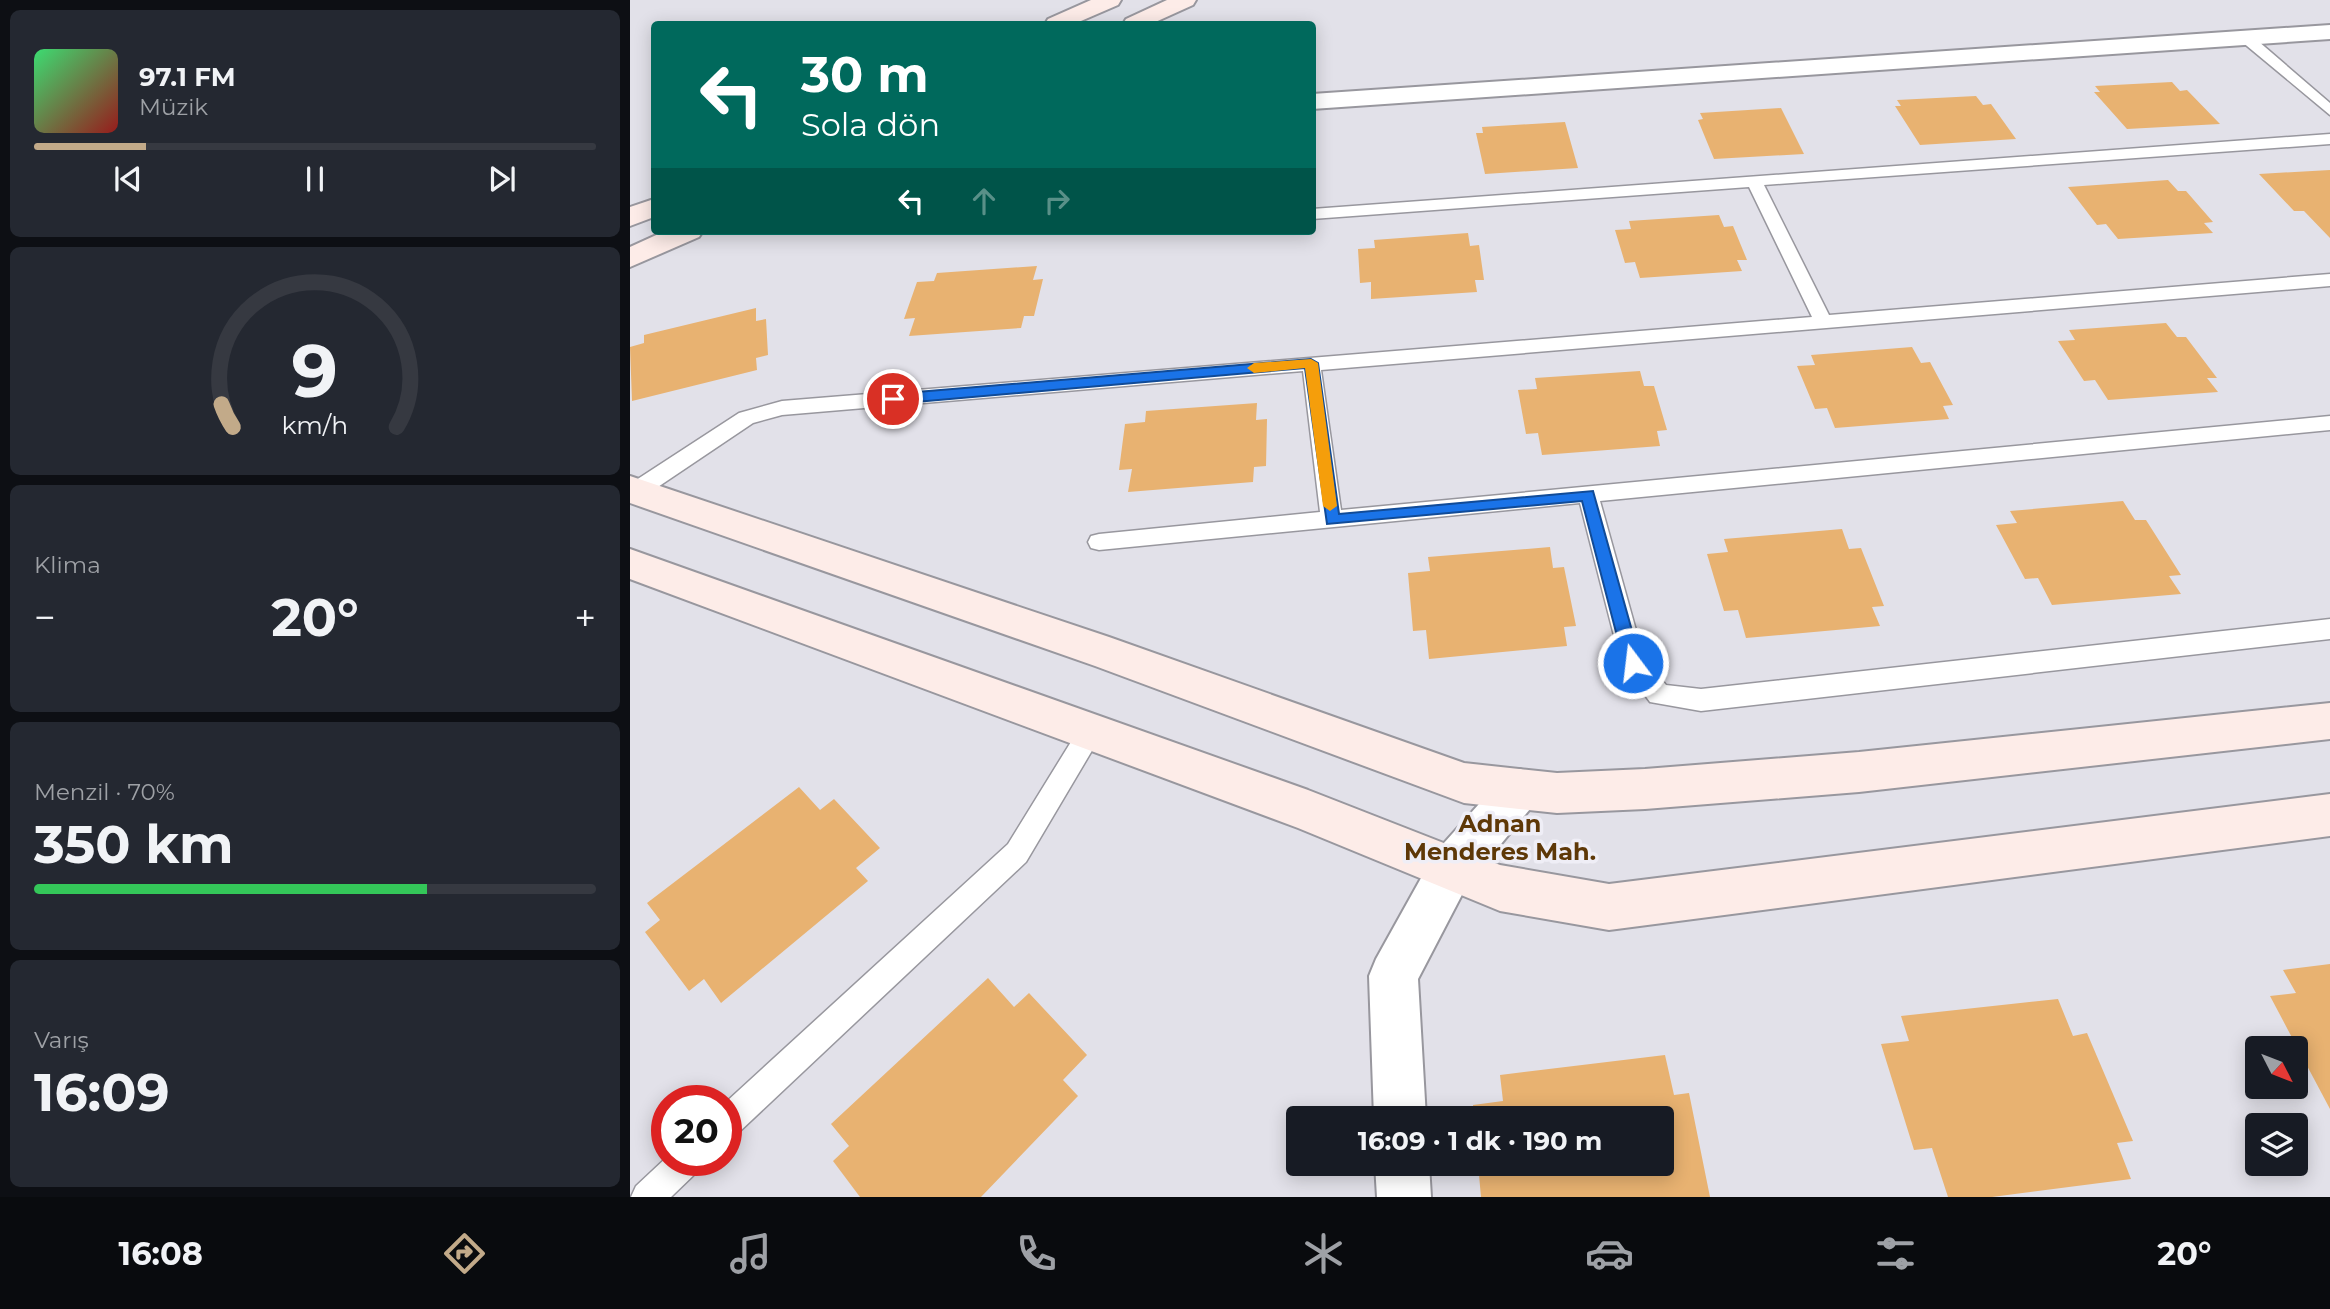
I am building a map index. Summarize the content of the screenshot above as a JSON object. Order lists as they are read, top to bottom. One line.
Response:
{"districts":["Adnan Menderes Mah."],"north":"bottom right","page":{"turn":["30 m","Sola dön"],"song":["97.1 FM","Müzik"],"tile":["Klima",["Menzil · 70%","350 km"],["Varış","16:09"]],"heat":["−","20°","+"],"limit":"20","trip":"16:09 · 1 dk · 190 m","tabs":["16:08","20°"],"gauge":["9","km/h"]}}
